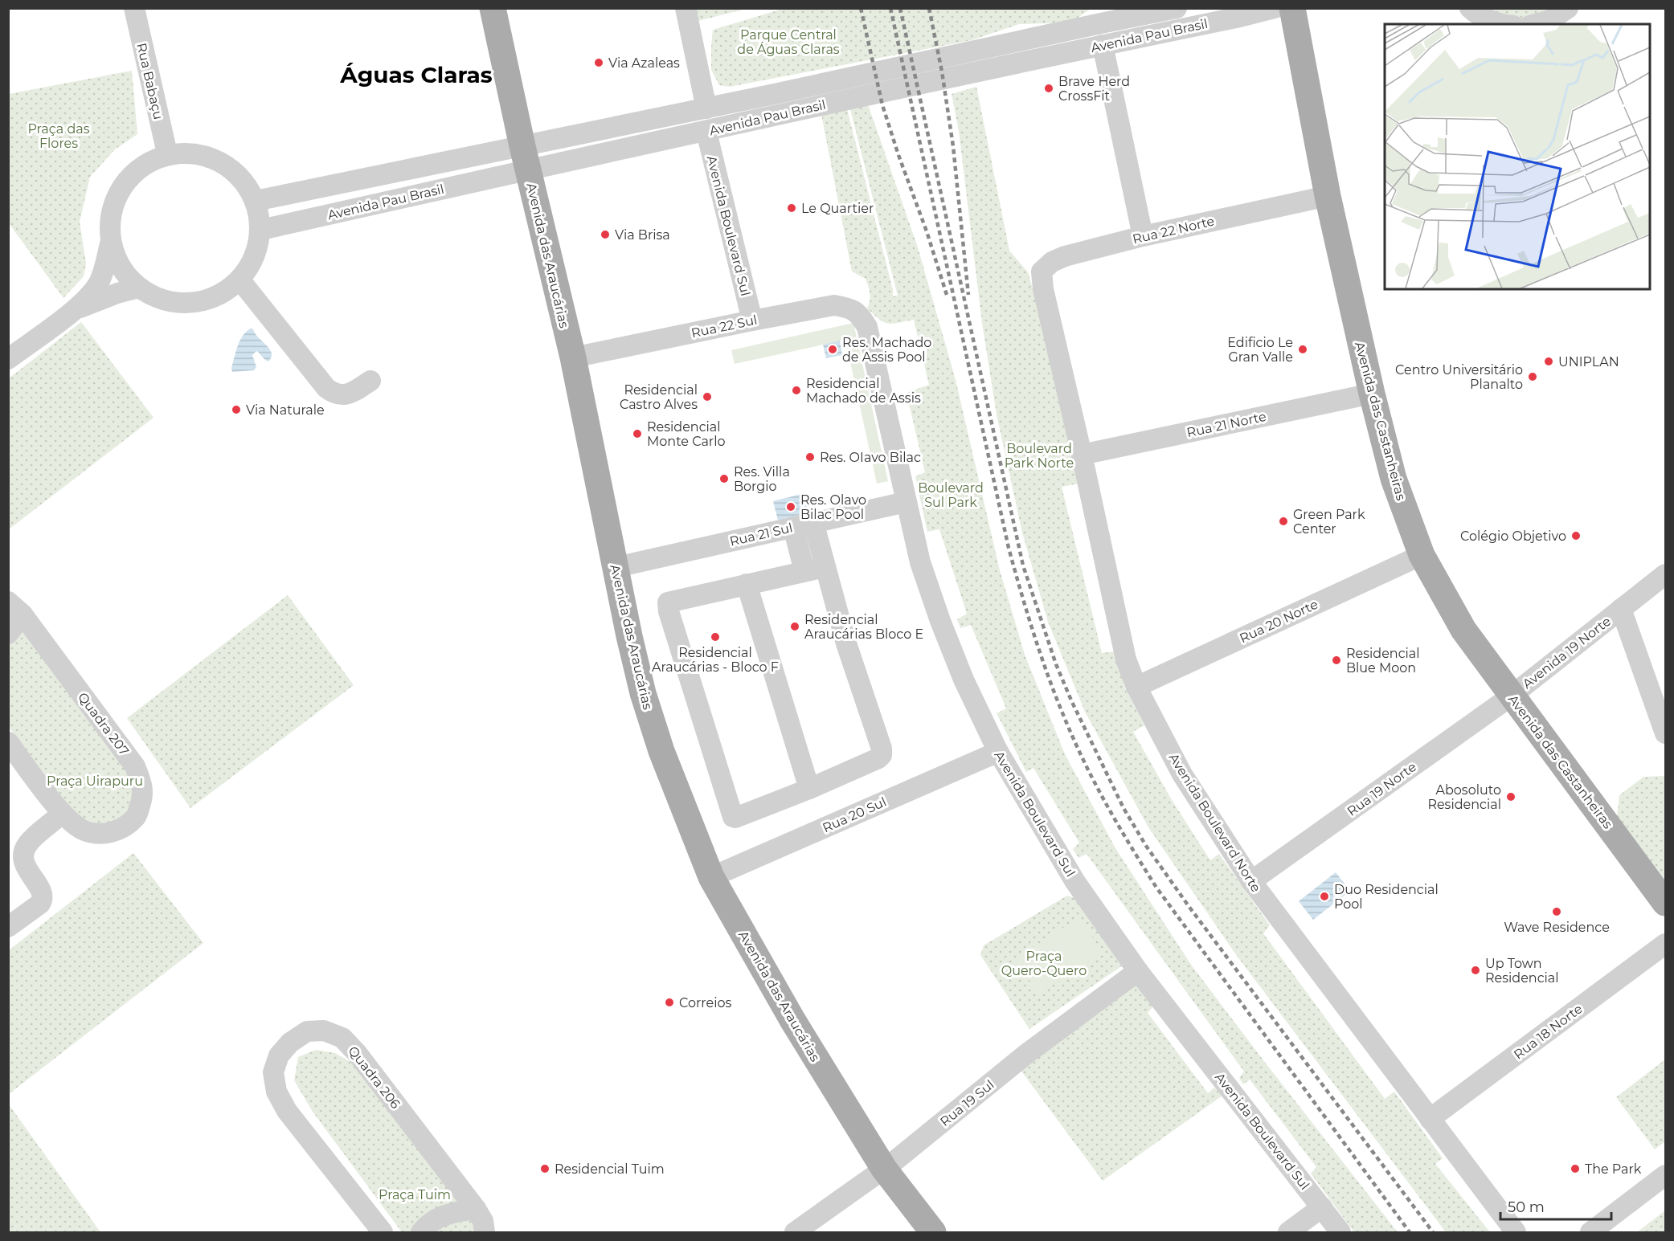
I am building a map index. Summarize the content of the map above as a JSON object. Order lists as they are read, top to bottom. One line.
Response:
{"streets":{"main road":["Avenida das Araucárias","Avenida das Castanheiras"],"street":["Avenida Pau Brasil","Rua Babaçu","Avenida Boulevard Sul","Rua 22 Norte","Rua 22 Sul","Rua 21 Norte","Rua 21 Sul","Rua 20 Norte","Avenida 19 Norte","Quadra 207","Rua 19 Norte","Rua 20 Sul","Avenida Boulevard Norte","Rua 18 Norte","Quadra 206","Rua 19 Sul"]},"crossings":[["Avenida Pau Brasil","Rua Babaçu"],["Avenida Pau Brasil","Avenida Boulevard Sul"],["Avenida Pau Brasil","Avenida das Araucárias"],["Avenida Boulevard Sul","Rua 22 Sul"],["Avenida Boulevard Sul","Rua 21 Sul"],["Avenida Boulevard Sul","Rua 20 Sul"],["Avenida Boulevard Sul","Rua 19 Sul"],["Rua 22 Norte","Avenida das Castanheiras"],["Rua 22 Norte","Avenida Boulevard Norte"],["Avenida das Araucárias","Rua 22 Sul"],["Avenida das Araucárias","Rua 21 Sul"],["Avenida das Araucárias","Rua 20 Sul"],["Avenida das Araucárias","Rua 19 Sul"],["Avenida das Castanheiras","Rua 21 Norte"],["Avenida das Castanheiras","Rua 20 Norte"],["Avenida das Castanheiras","Avenida 19 Norte"],["Avenida das Castanheiras","Rua 19 Norte"],["Rua 21 Norte","Avenida Boulevard Norte"],["Rua 20 Norte","Avenida Boulevard Norte"],["Avenida 19 Norte","Rua 19 Norte"],["Rua 19 Norte","Avenida Boulevard Norte"],["Avenida Boulevard Norte","Rua 18 Norte"]],"districts":["Águas Claras"],"parks":["Parque Central de Águas Claras","Praça das Flores","Boulevard Park Norte","Boulevard Sul Park","Praça Uirapuru","Praça Quero-Quero","Praça Tuim"],"places":["Via Azaleas","Brave Herd CrossFit","Le Quartier","Via Brisa","Res. Machado de Assis Pool","Edificio Le Gran Valle","UNIPLAN","Centro Universitário Planalto","Residencial Machado de Assis","Residencial Castro Alves","Via Naturale","Residencial Monte Carlo","Res. OIavo Bilac","Res. Villa Borgio","Res. Olavo Bilac Pool","Green Park Center","Colégio Objetivo","Residencial Araucárias Bloco E","Residencial Araucárias - Bloco F","Residencial Blue Moon","Abosoluto Residencial","Duo Residencial Pool","Wave Residence","Up Town Residencial","Correios","Residencial Tuim","The Park"],"scale_bar":"50 m"}
